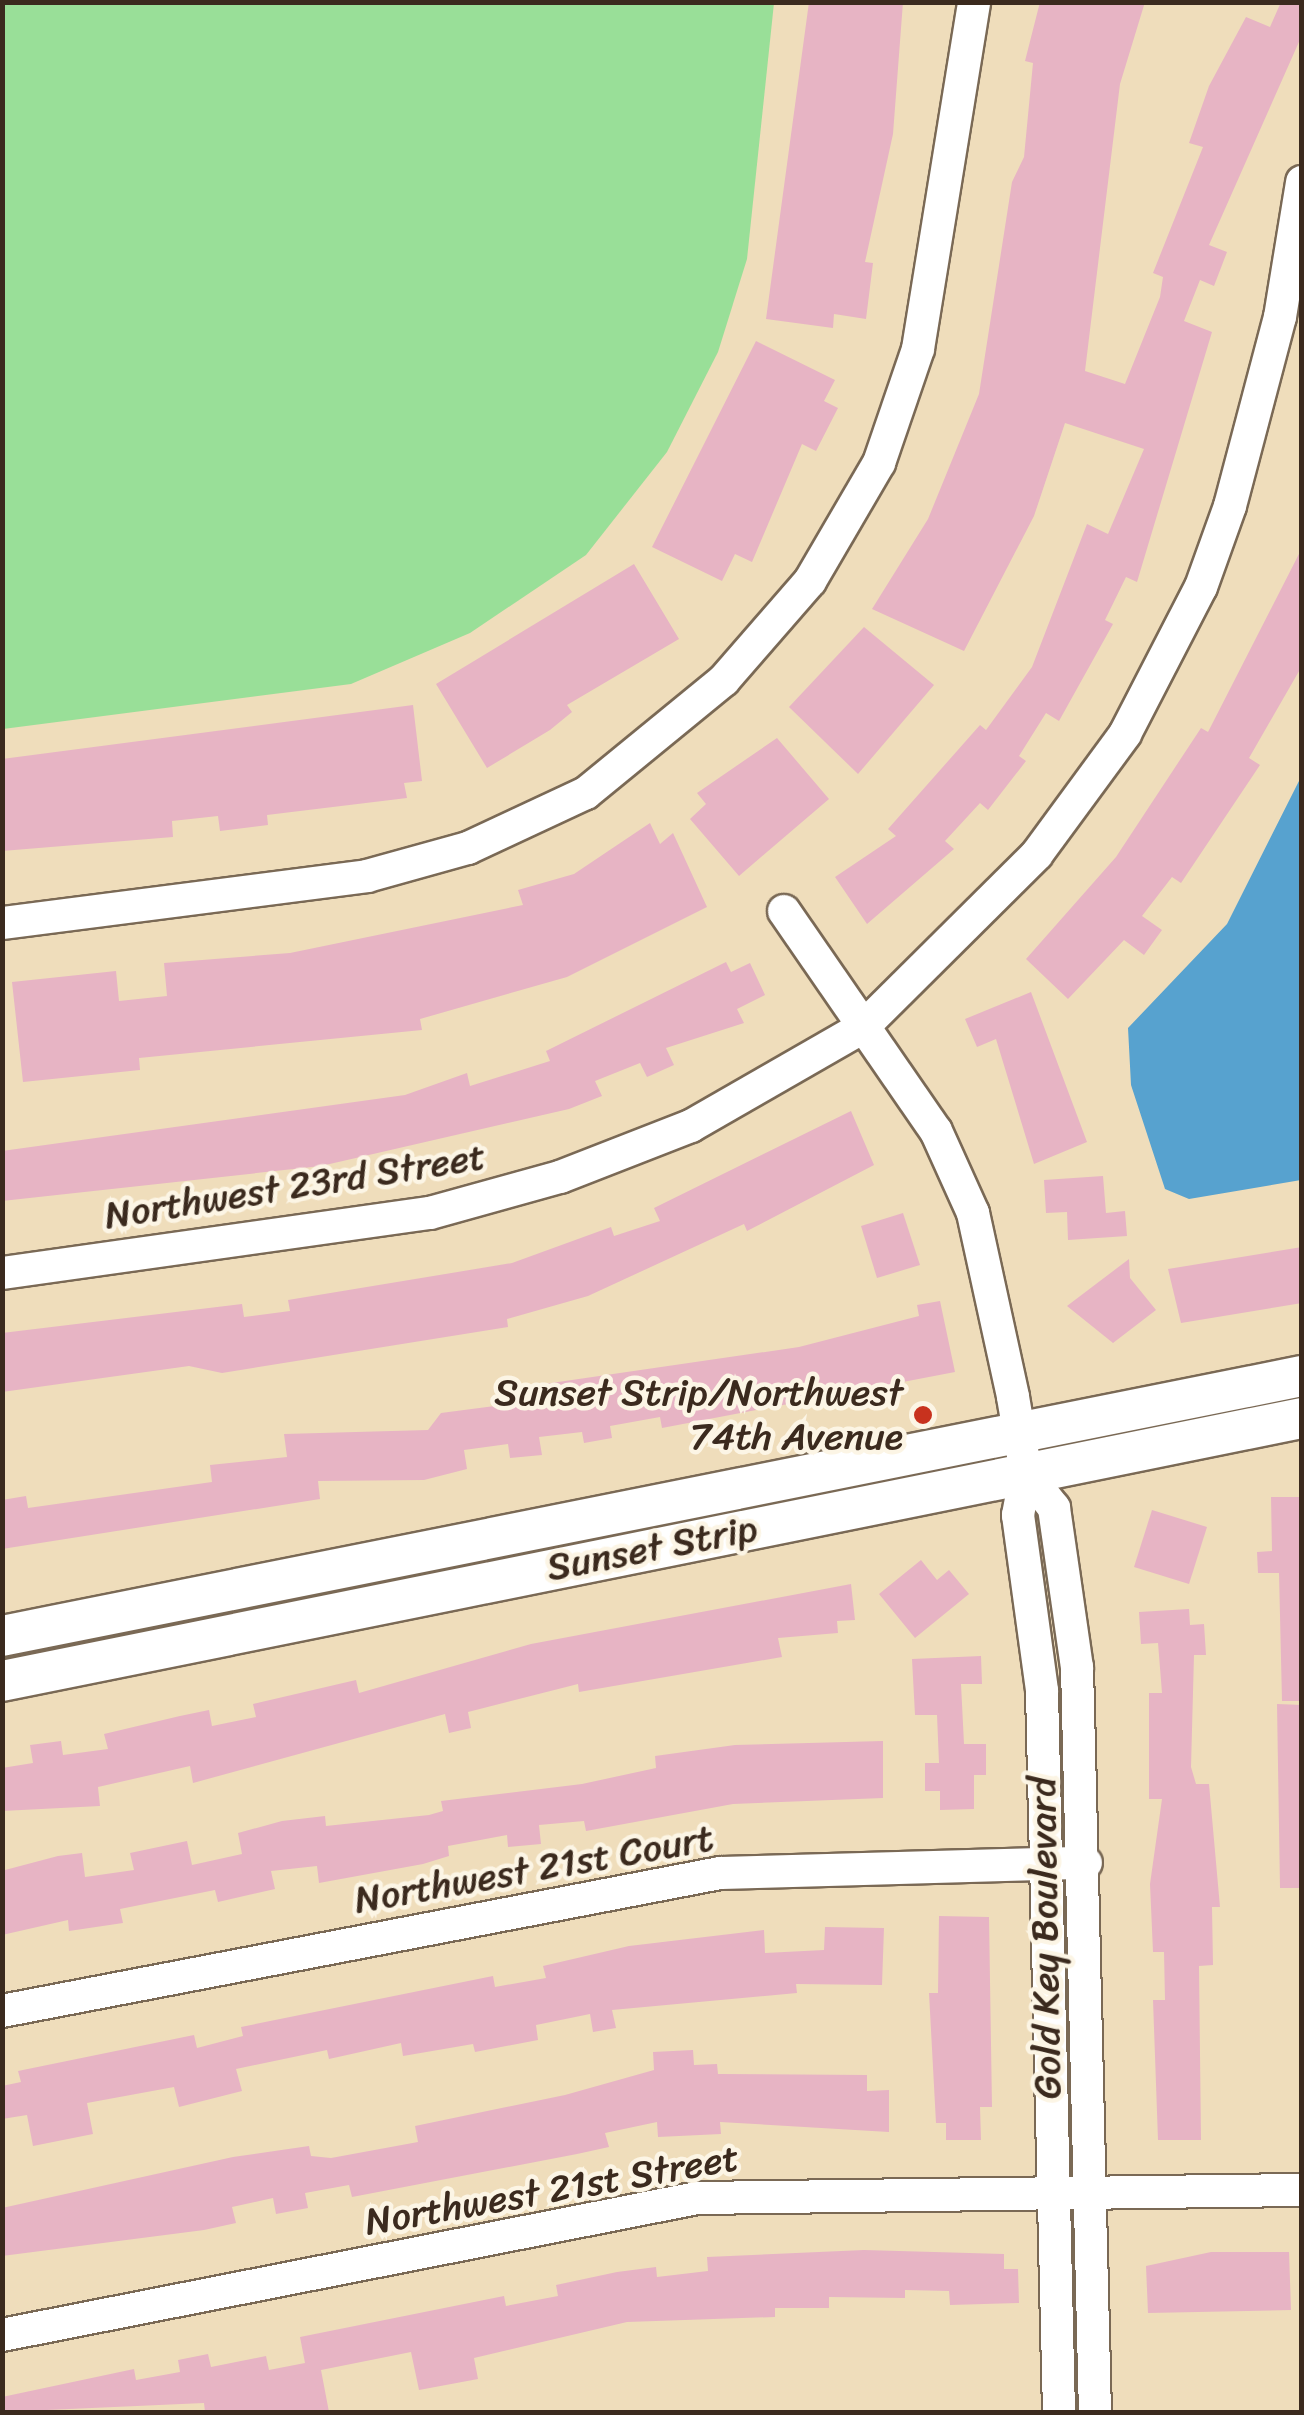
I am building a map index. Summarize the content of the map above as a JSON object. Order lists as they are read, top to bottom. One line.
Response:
{"streets":{"street":["Northwest 23rd Street","Sunset Strip","Northwest 21st Court","Gold Key Boulevard","Northwest 21st Street"]},"crossings":[["Northwest 23rd Street","Gold Key Boulevard"],["Sunset Strip","Gold Key Boulevard"],["Northwest 21st Court","Gold Key Boulevard"],["Gold Key Boulevard","Northwest 21st Street"]],"places":["Sunset Strip/Northwest 74th Avenue"]}
